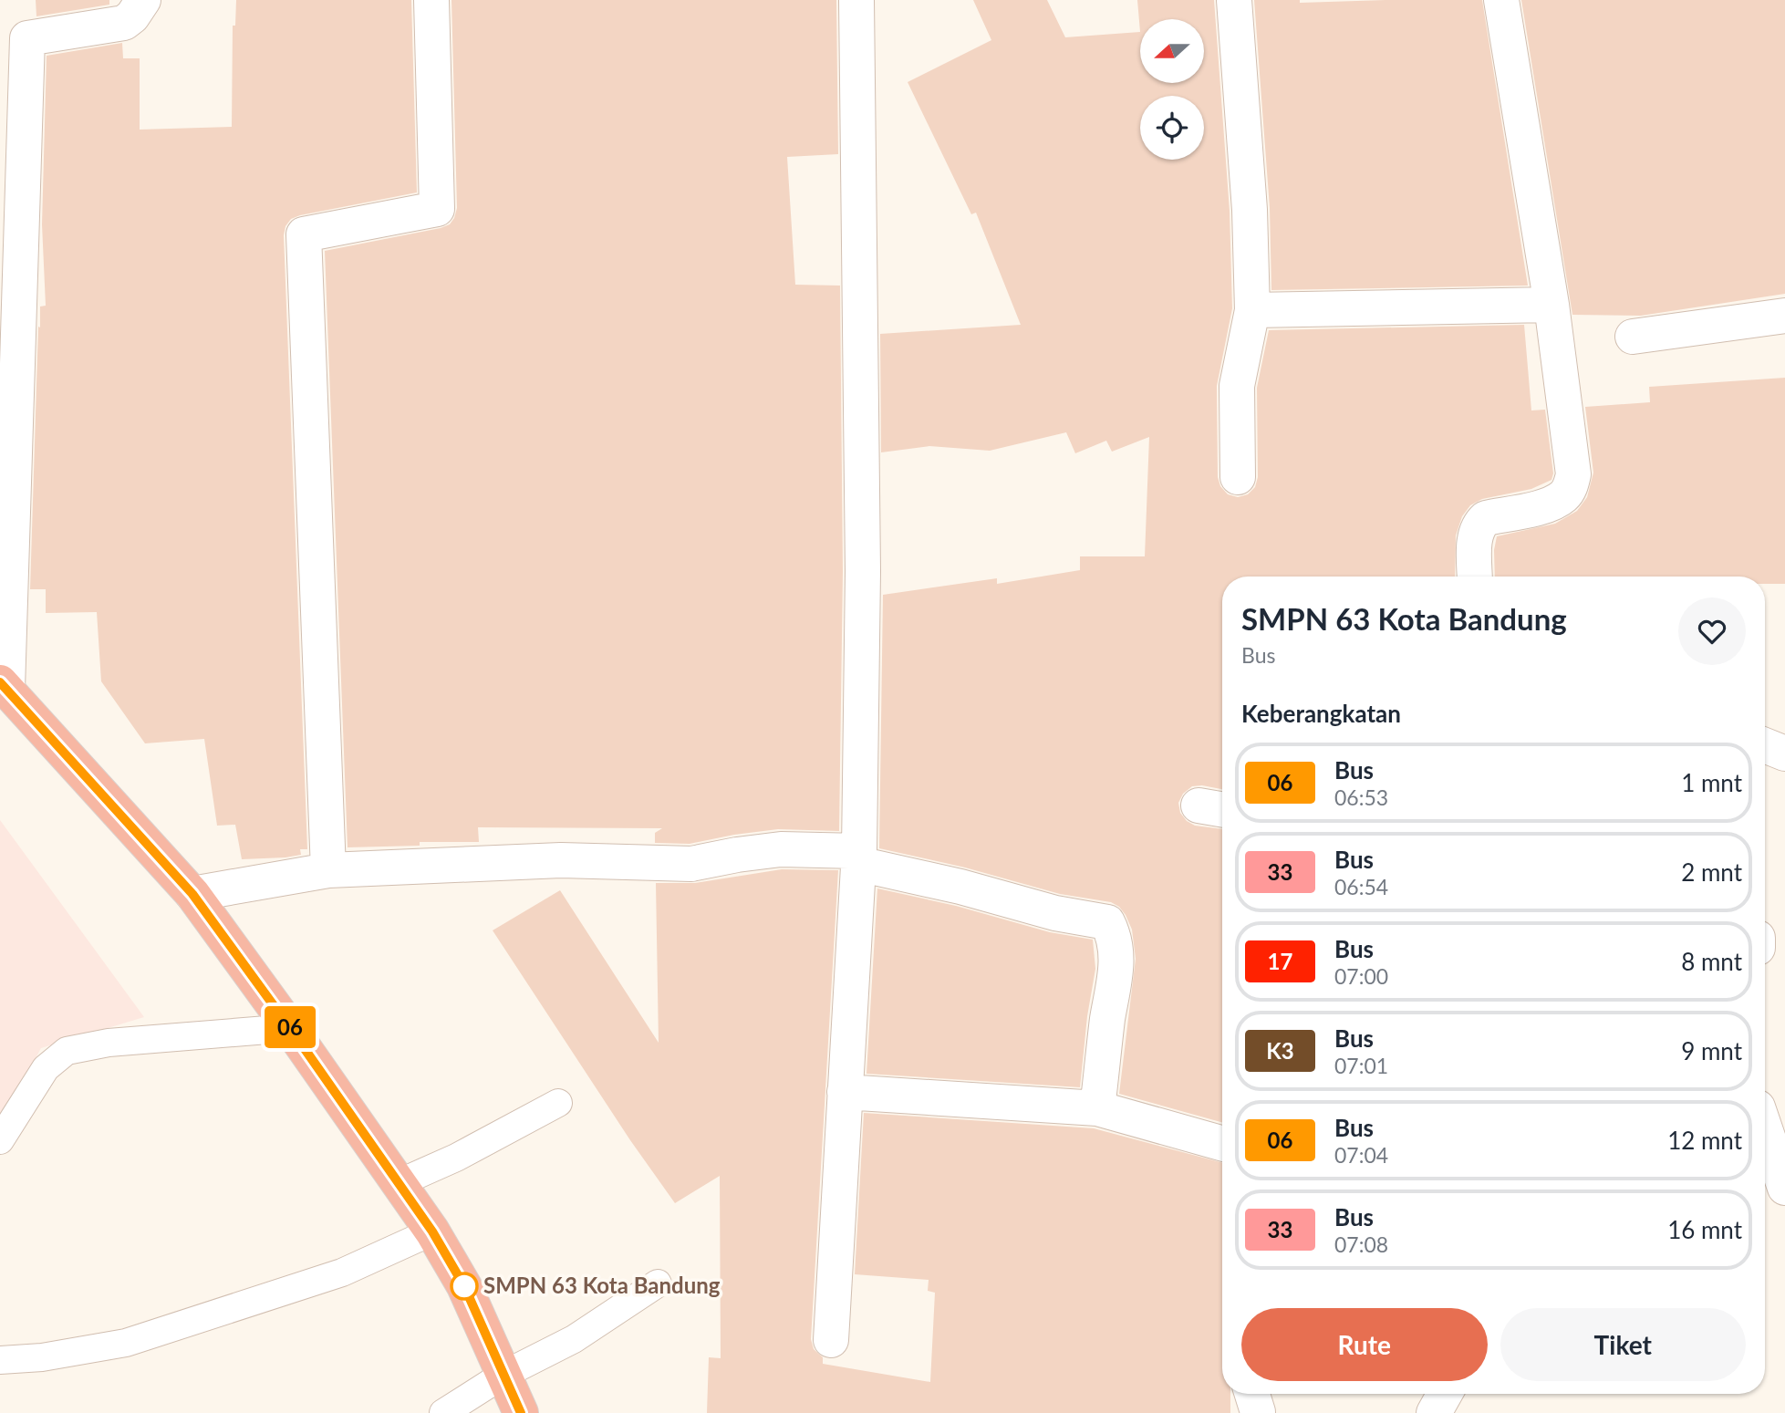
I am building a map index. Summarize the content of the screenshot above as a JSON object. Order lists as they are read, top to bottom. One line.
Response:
{"places":["SMPN 63 Kota Bandung"],"lines":["bus line 06"],"north":"left","page":{"on_map":"06","heading":[["SMPN 63 Kota Bandung","Bus"],"Keberangkatan"],"list":[{"mark":"06","name":"Bus","note":"06:53","value":"1 mnt"},{"mark":"33","name":"Bus","note":"06:54","value":"2 mnt"},{"mark":"17","name":"Bus","note":"07:00","value":"8 mnt"},{"mark":"K3","name":"Bus","note":"07:01","value":"9 mnt"},{"mark":"06","name":"Bus","note":"07:04","value":"12 mnt"},{"mark":"33","name":"Bus","note":"07:08","value":"16 mnt"}],"buttons":["Rute","Tiket"]}}
